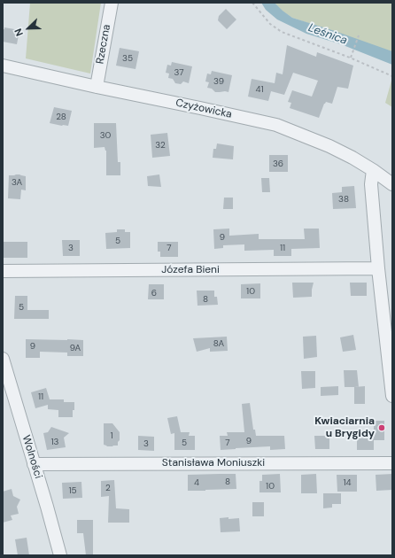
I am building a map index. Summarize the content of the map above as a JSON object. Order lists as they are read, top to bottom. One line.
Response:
{"streets":{"street":["Rzeczna","Czyżowicka","Józefa Bieni","Wolności","Stanisława Moniuszki"]},"crossings":[["Rzeczna","Czyżowicka"],["Wolności","Stanisława Moniuszki"]],"water":["Leśnica"],"places":["Kwiaciarnia u Brygidy"],"house_numbers":["35","37","39","41","28","30","32","36","3A","38","9","5","3","7","11","10","6","8","5","8A","9","9A","11","1","9","13","5","7","3","8","4","14","10","2","15"],"north":"bottom left"}
